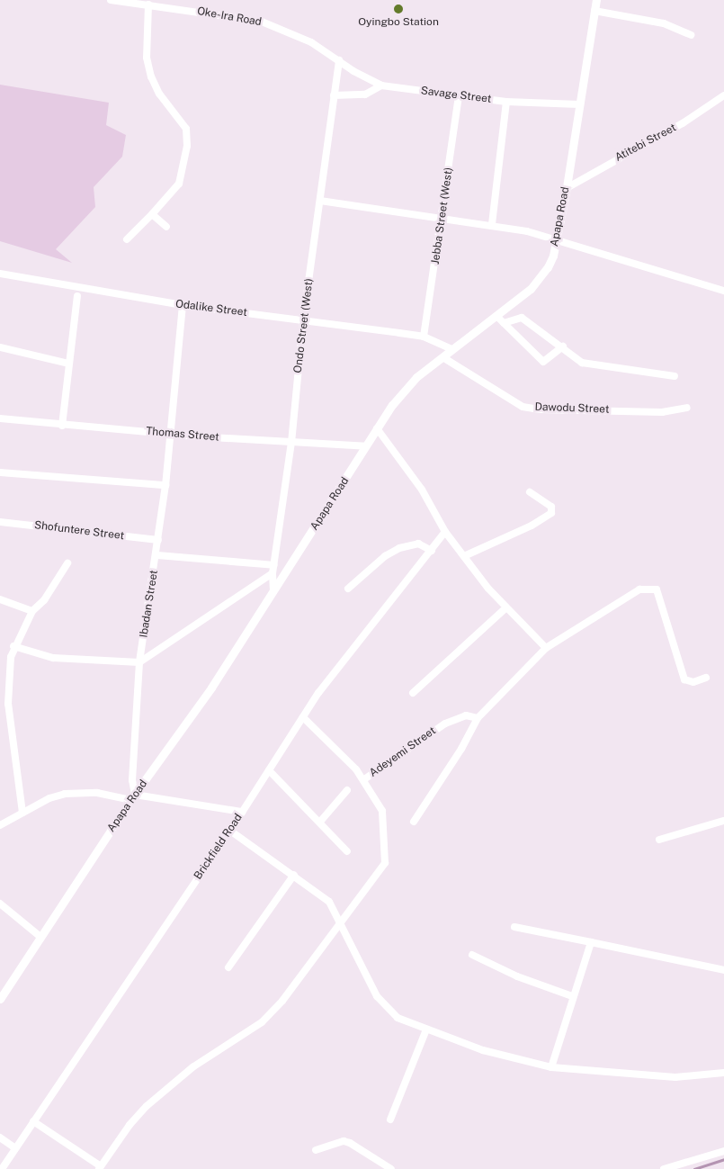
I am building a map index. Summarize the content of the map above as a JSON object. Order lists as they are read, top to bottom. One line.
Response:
{"streets":{"street":["Oke-Ira Road","Savage Street","Atitebi Street","Jebba Street (West)","Apapa Road","Odalike Street","Ondo Street (West)","Dawodu Street","Thomas Street","Shofuntere Street","Ibadan Street","Adeyemi Street","Brickfield Road"]},"crossings":[["Oke-Ira Road","Savage Street"],["Oke-Ira Road","Ondo Street (West)"],["Savage Street","Jebba Street (West)"],["Savage Street","Apapa Road"],["Savage Street","Ondo Street (West)"],["Atitebi Street","Apapa Road"],["Jebba Street (West)","Odalike Street"],["Apapa Road","Odalike Street"],["Apapa Road","Ondo Street (West)"],["Apapa Road","Dawodu Street"],["Apapa Road","Thomas Street"],["Apapa Road","Ibadan Street"],["Odalike Street","Ondo Street (West)"],["Odalike Street","Ibadan Street"],["Ondo Street (West)","Thomas Street"],["Thomas Street","Ibadan Street"],["Shofuntere Street","Ibadan Street"]],"places":["Oyingbo Station"]}
